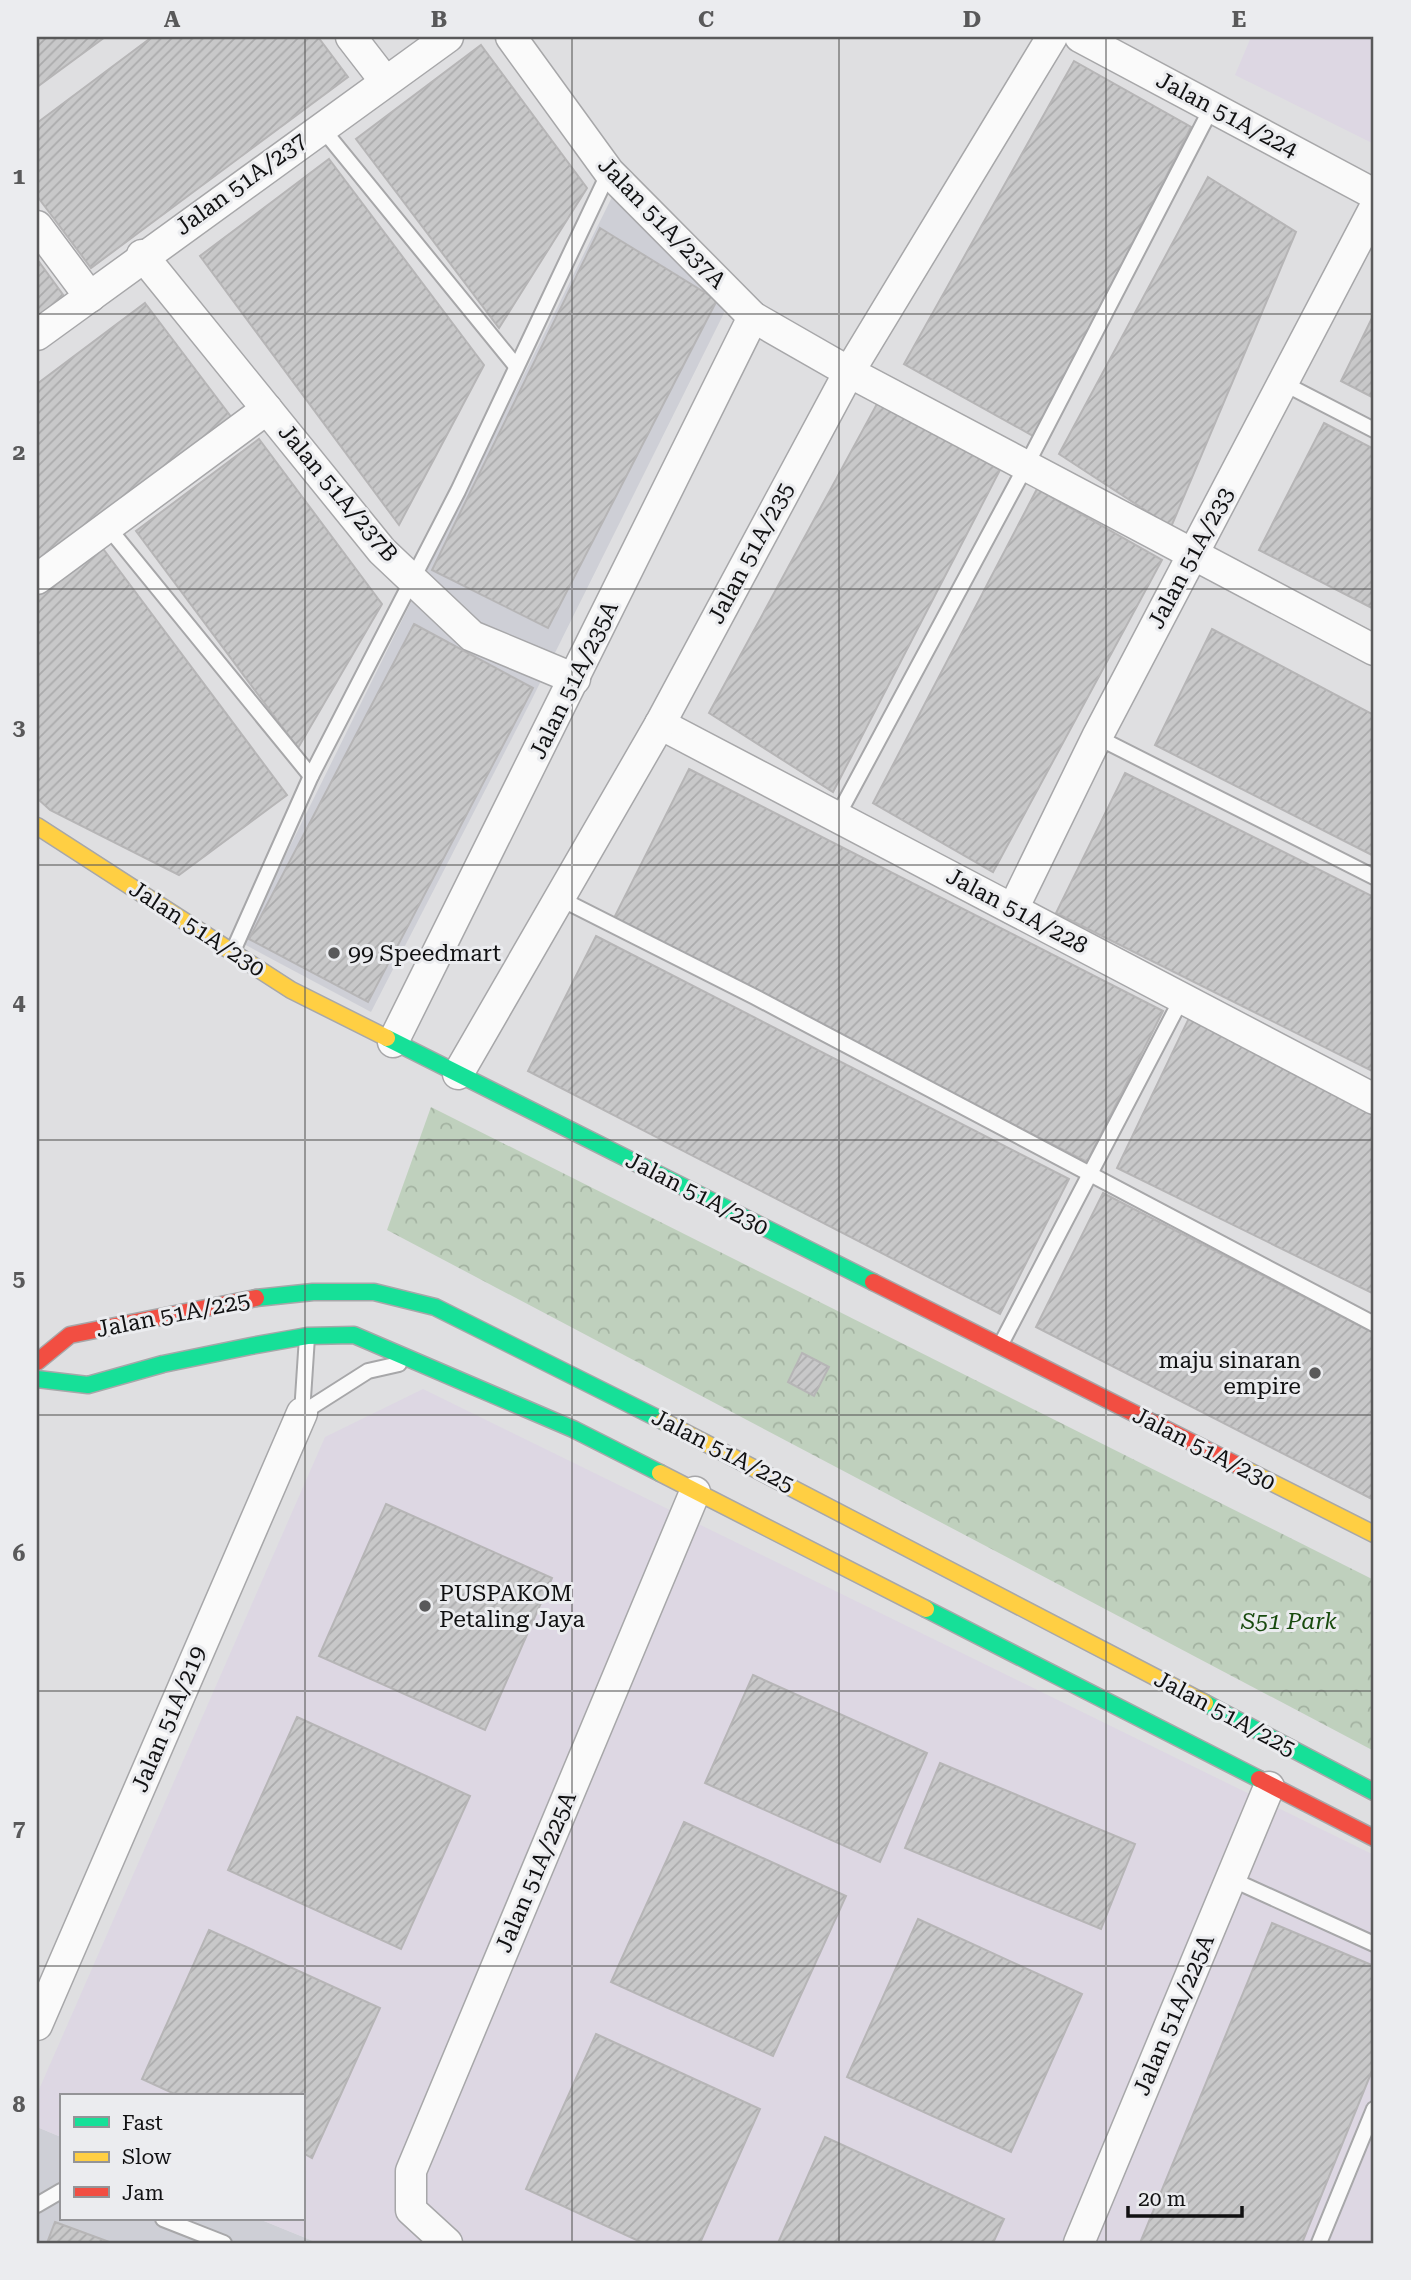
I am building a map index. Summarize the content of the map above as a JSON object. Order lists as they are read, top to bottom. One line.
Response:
{"streets":{"street":["Jalan 51A/224","Jalan 51A/237","Jalan 51A/237A","Jalan 51A/237B","Jalan 51A/235","Jalan 51A/233","Jalan 51A/235A","Jalan 51A/228","Jalan 51A/230","Jalan 51A/225","Jalan 51A/219","Jalan 51A/225A"]},"crossings":[["Jalan 51A/237","Jalan 51A/237B"],["Jalan 51A/237A","Jalan 51A/235"],["Jalan 51A/237A","Jalan 51A/233"],["Jalan 51A/237A","Jalan 51A/235A"],["Jalan 51A/237B","Jalan 51A/235A"],["Jalan 51A/235","Jalan 51A/228"],["Jalan 51A/235","Jalan 51A/230"],["Jalan 51A/233","Jalan 51A/228"],["Jalan 51A/235A","Jalan 51A/230"],["Jalan 51A/225","Jalan 51A/219"],["Jalan 51A/225","Jalan 51A/225A"]],"parks":["S51 Park"],"places":["99 Speedmart","maju sinaran empire","PUSPAKOM Petaling Jaya"],"legend":["Fast","Slow","Jam"],"scale_bar":"20 m","grid":{"columns":["A","B","C","D","E"],"rows":["1","2","3","4","5","6","7","8"]}}
